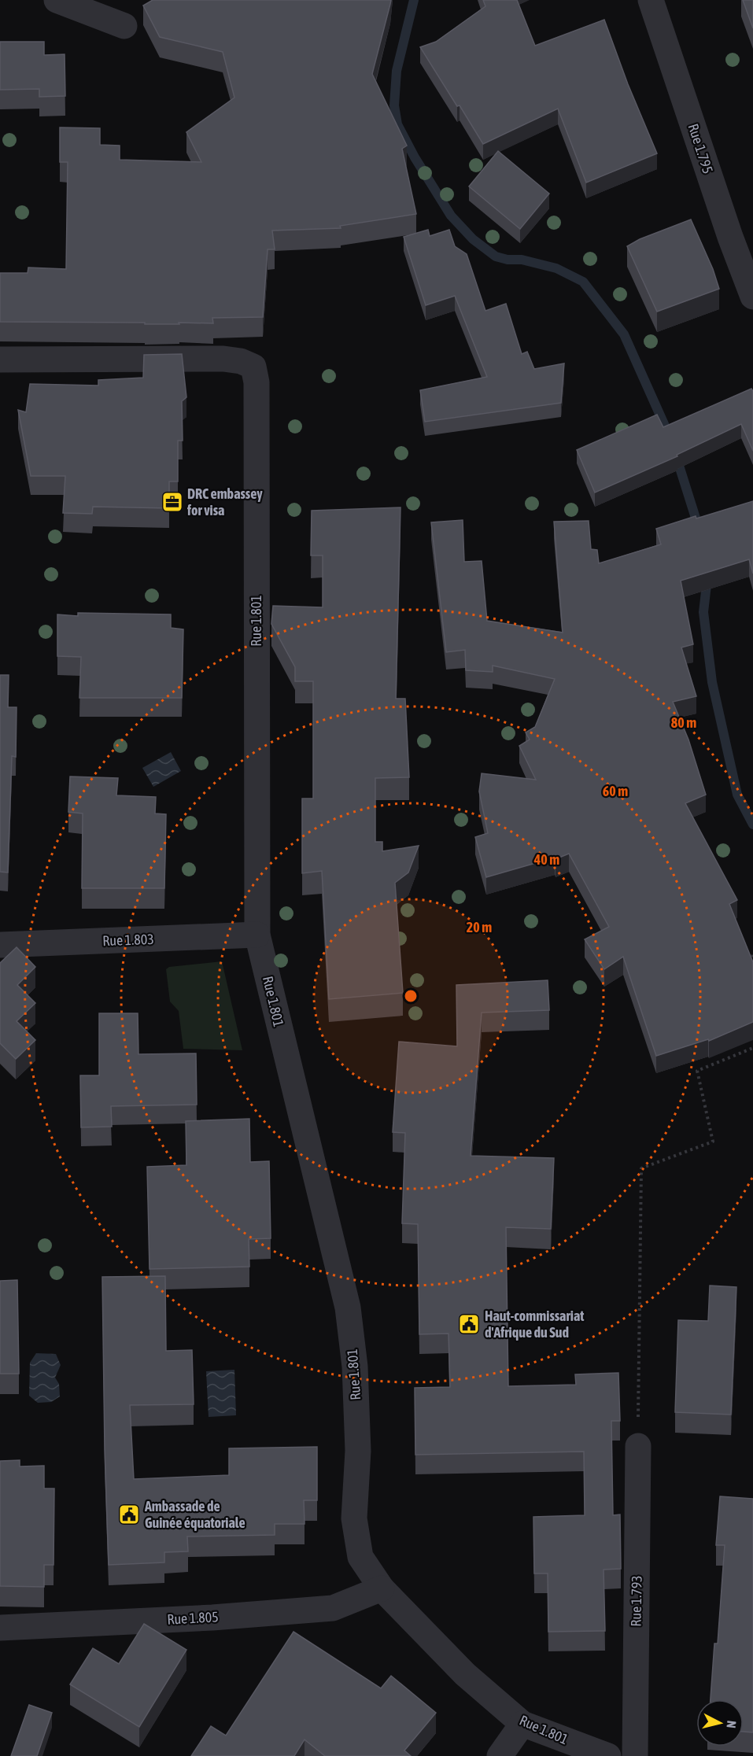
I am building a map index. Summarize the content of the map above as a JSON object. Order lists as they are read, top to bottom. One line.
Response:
{"streets":{"street":["Rue 1.795","Rue 1.801","Rue 1.803","Rue 1.793","Rue 1.805"]},"crossings":[["Rue 1.801","Rue 1.803"],["Rue 1.801","Rue 1.805"]],"places":{"office":["DRC embassey for visa"],"public building":["Haut-commissariat d'Afrique du Sud","Ambassade de Guinée équatoriale"]},"north":"right","rings":["80 m","60 m","40 m","20 m"]}
